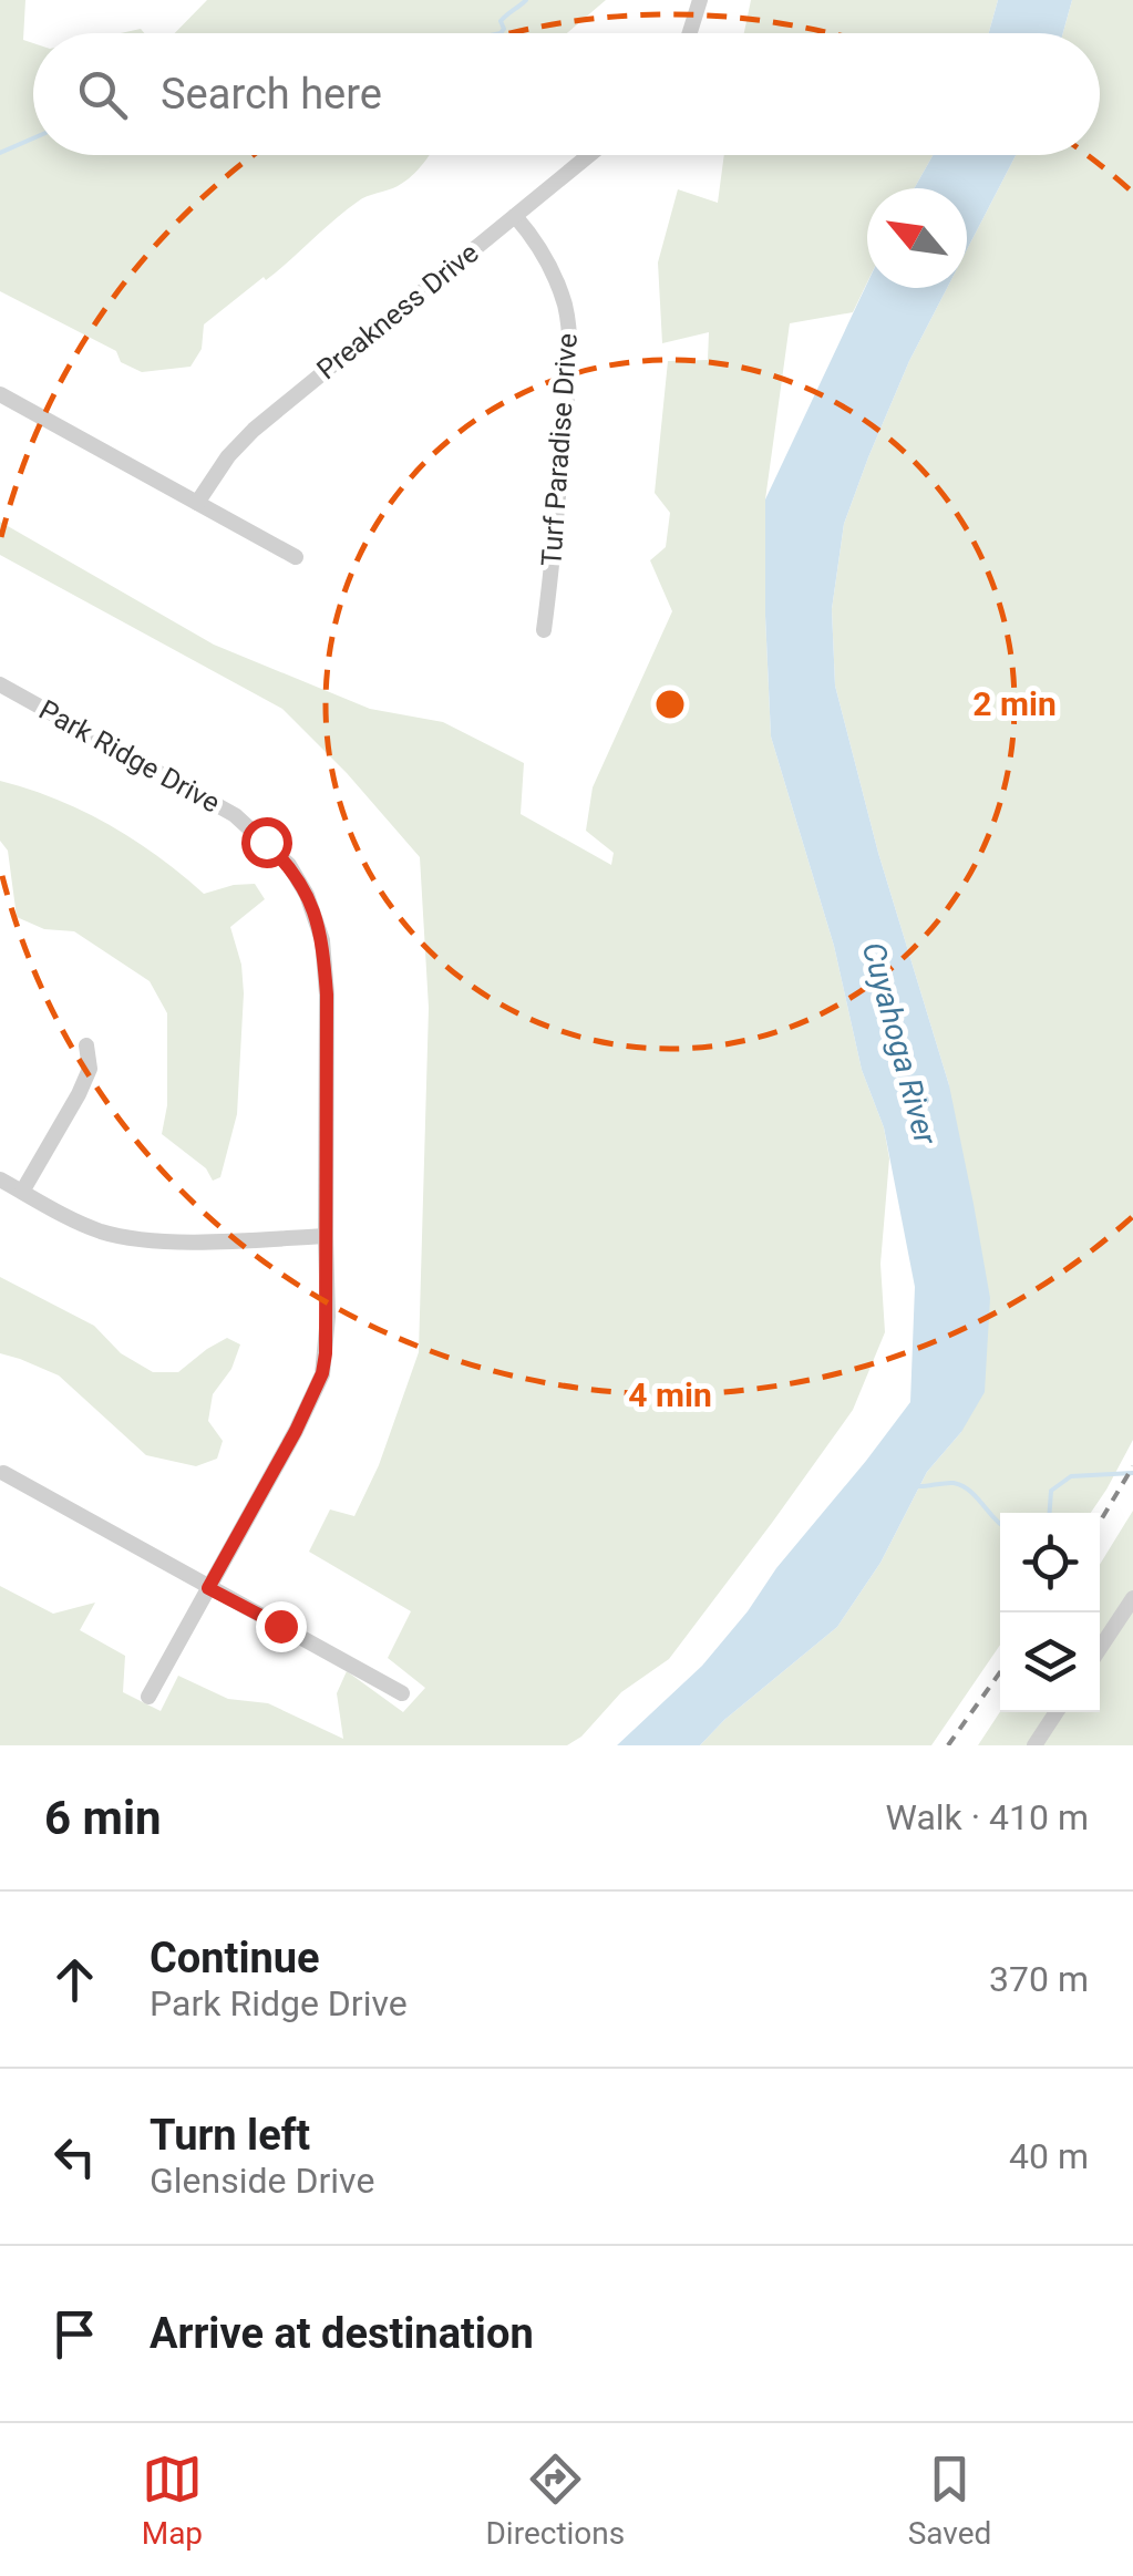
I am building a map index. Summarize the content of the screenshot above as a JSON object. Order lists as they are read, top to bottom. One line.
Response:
{"streets":{"street":["Preakness Drive","Turf Paradise Drive","Park Ridge Drive"]},"crossings":[["Preakness Drive","Turf Paradise Drive"]],"water":["Cuyahoga River"],"north":"top left","page":{"search":"Search here","heading":["6 min","Walk · 410 m"],"list":[["Continue","Park Ridge Drive","370 m"],["Turn left","Glenside Drive","40 m"],"Arrive at destination"],"nav":["Map","Directions","Saved"]},"rings":["2 min","4 min"]}
